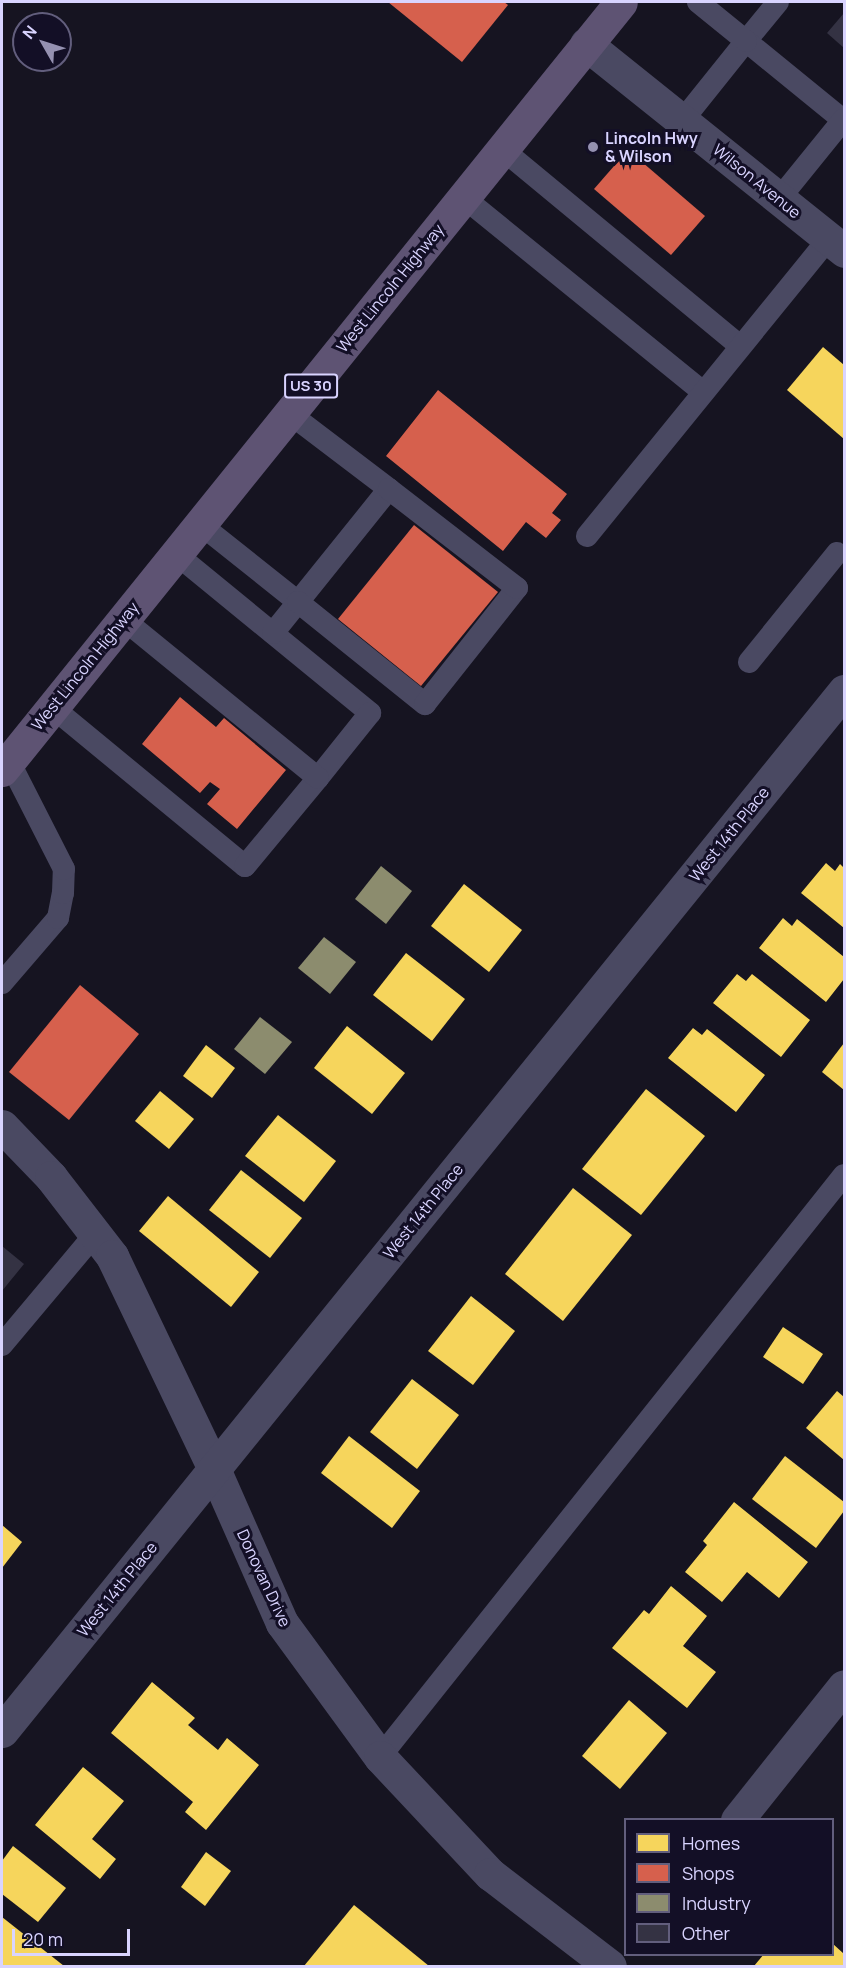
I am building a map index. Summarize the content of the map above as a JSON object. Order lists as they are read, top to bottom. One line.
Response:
{"streets":{"main road":["West Lincoln Highway","US 30"],"street":["Wilson Avenue","West 14th Place","Donovan Drive"]},"crossings":[["Wilson Avenue","West Lincoln Highway"],["West 14th Place","Donovan Drive"]],"places":["Lincoln Hwy & Wilson"],"legend":["Homes","Shops","Industry","Other"],"scale_bar":"20 m","north":"top left"}
